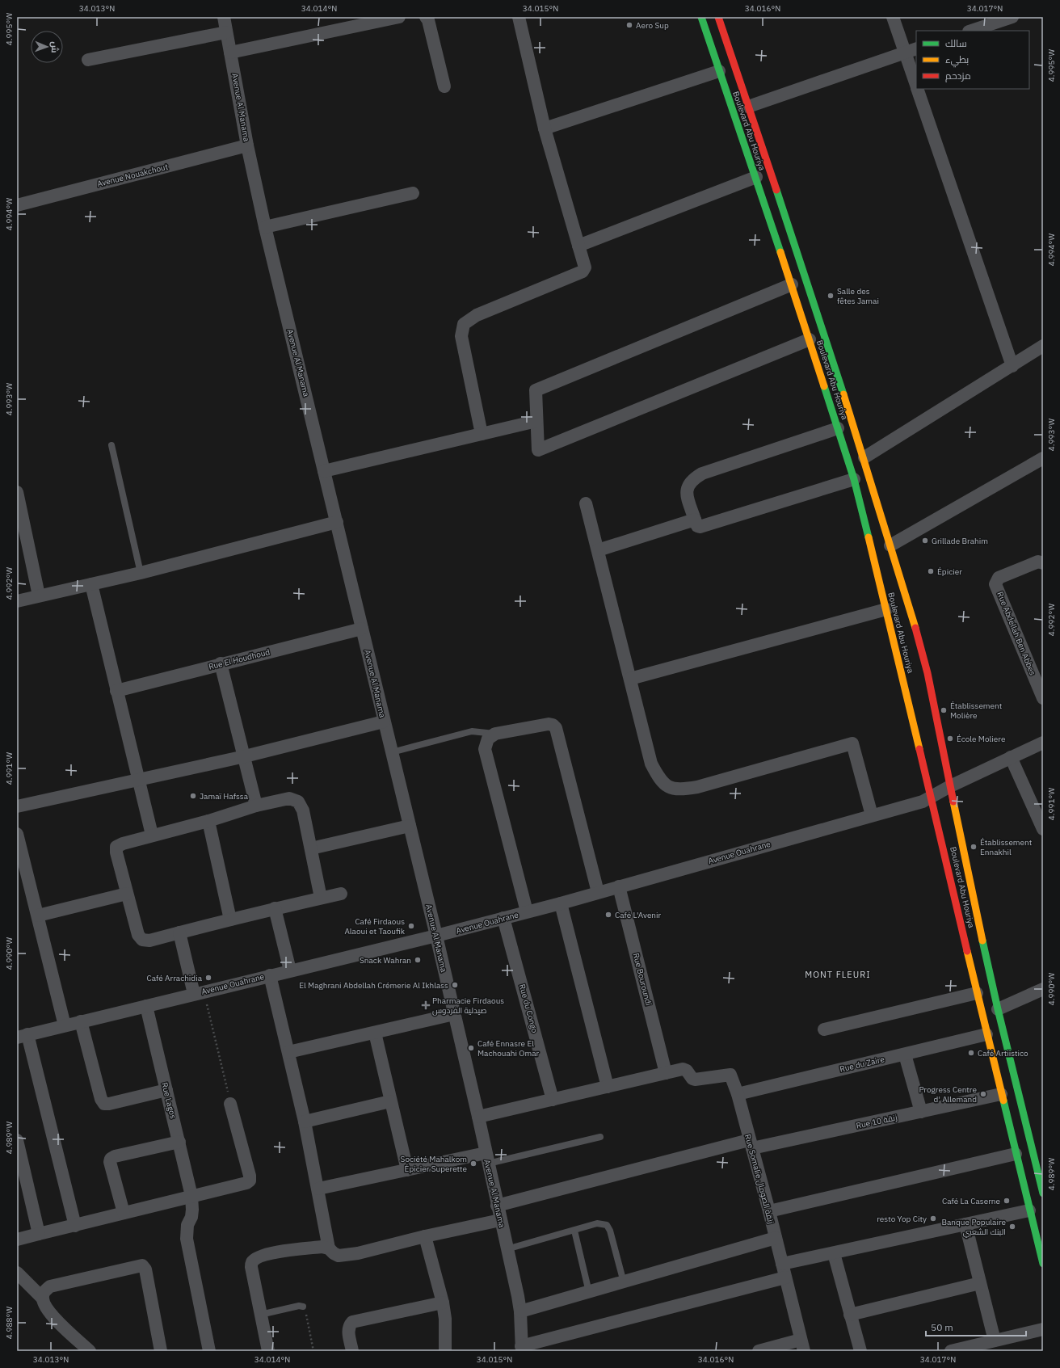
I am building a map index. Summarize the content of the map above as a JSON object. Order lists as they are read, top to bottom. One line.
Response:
{"streets":{"main road":["Boulevard Abu Houriya"],"street":["Avenue Al Manama","Avenue Nouakchout","Rue Abdellah Ben Abbes","Rue El Houdhoud","Avenue Ouahrane","Rue Bouroundi","Rue du Congo","Rue du Zaire","Rue Lagos","Rue 10 زنقة","Rue Somalie زنقة الصومال"]},"crossings":[["Avenue Al Manama","Avenue Nouakchout"],["Avenue Al Manama","Rue El Houdhoud"],["Avenue Al Manama","Avenue Ouahrane"],["Avenue Al Manama","Rue 10 زنقة"],["Boulevard Abu Houriya","Avenue Ouahrane"],["Boulevard Abu Houriya","Rue du Zaire"],["Boulevard Abu Houriya","Rue 10 زنقة"],["Avenue Ouahrane","Rue Bouroundi"],["Avenue Ouahrane","Rue du Congo"],["Avenue Ouahrane","Rue Lagos"],["Rue Bouroundi","Rue Somalie زنقة الصومال"],["Rue du Zaire","Rue Somalie زنقة الصومال"],["Rue 10 زنقة","Rue Somalie زنقة الصومال"]],"districts":["MONT FLEURI"],"places":{"other":["Aero Sup","Salle des fêtes Jamai","Grillade Brahim","Épicier","Établissement Molière","École Moliere","Jamaï Hafssa","Établissement Ennakhil","Café L'Avenir","Café Firdaous Alaoui et Taoufik","Snack Wahran","Café Arrachidia","El Maghrani Abdellah Crémerie Al Ikhlass","Café Ennasre El Machouahi Omar","Café Artiistico","Progress Centre d' Allemand","Société Mahalkom Épicier Superette","Café La Caserne","resto Yop City","Banque Populaire البنك الشعبي"],"health":["Pharmacie Firdaous صيدلية الفردوس"]},"legend":["سالك","بطيء","مزدحم"],"scale_bar":"50 m","north":"right","coordinates":["34.013°N","34.014°N","34.015°N","34.016°N","34.017°N","4.995°W","4.994°W","4.993°W","4.992°W","4.991°W","4.990°W","4.989°W","4.988°W"]}
